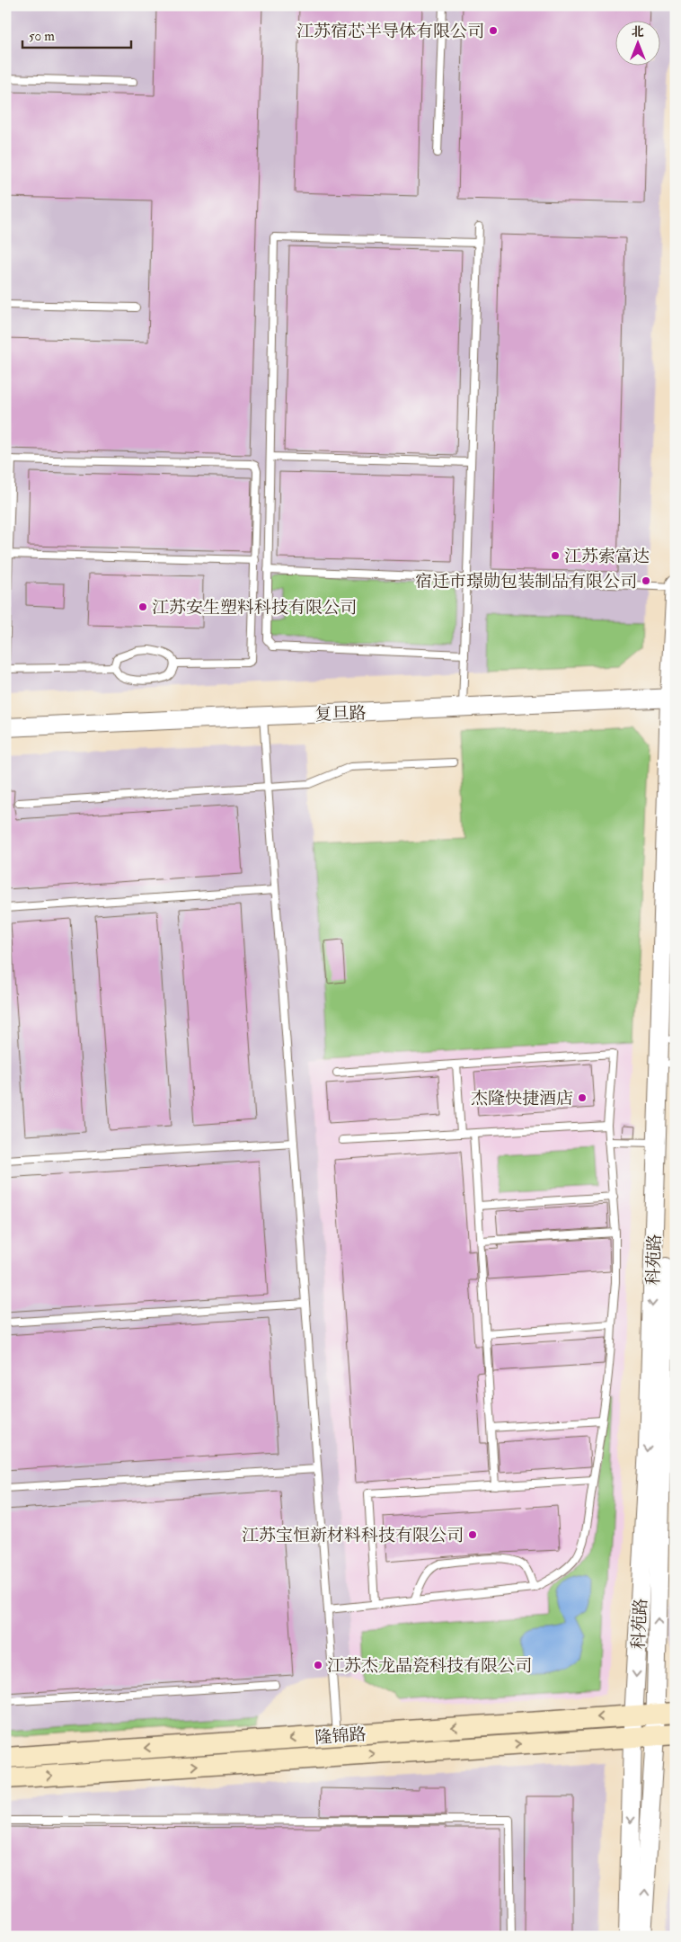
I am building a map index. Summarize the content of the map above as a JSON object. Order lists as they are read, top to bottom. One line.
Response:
{"streets":{"main road":["隆锦路"],"street":["复旦路","科苑路"]},"crossings":[["复旦路","科苑路"],["科苑路","隆锦路"]],"places":["江苏宿芯半导体有限公司","江苏索富达","宿迁市璟勋包装制品有限公司","江苏安生塑料科技有限公司","杰隆快捷酒店","江苏宝恒新材料科技有限公司","江苏杰龙晶瓷科技有限公司"],"scale_bar":"50 m","north":"top"}
